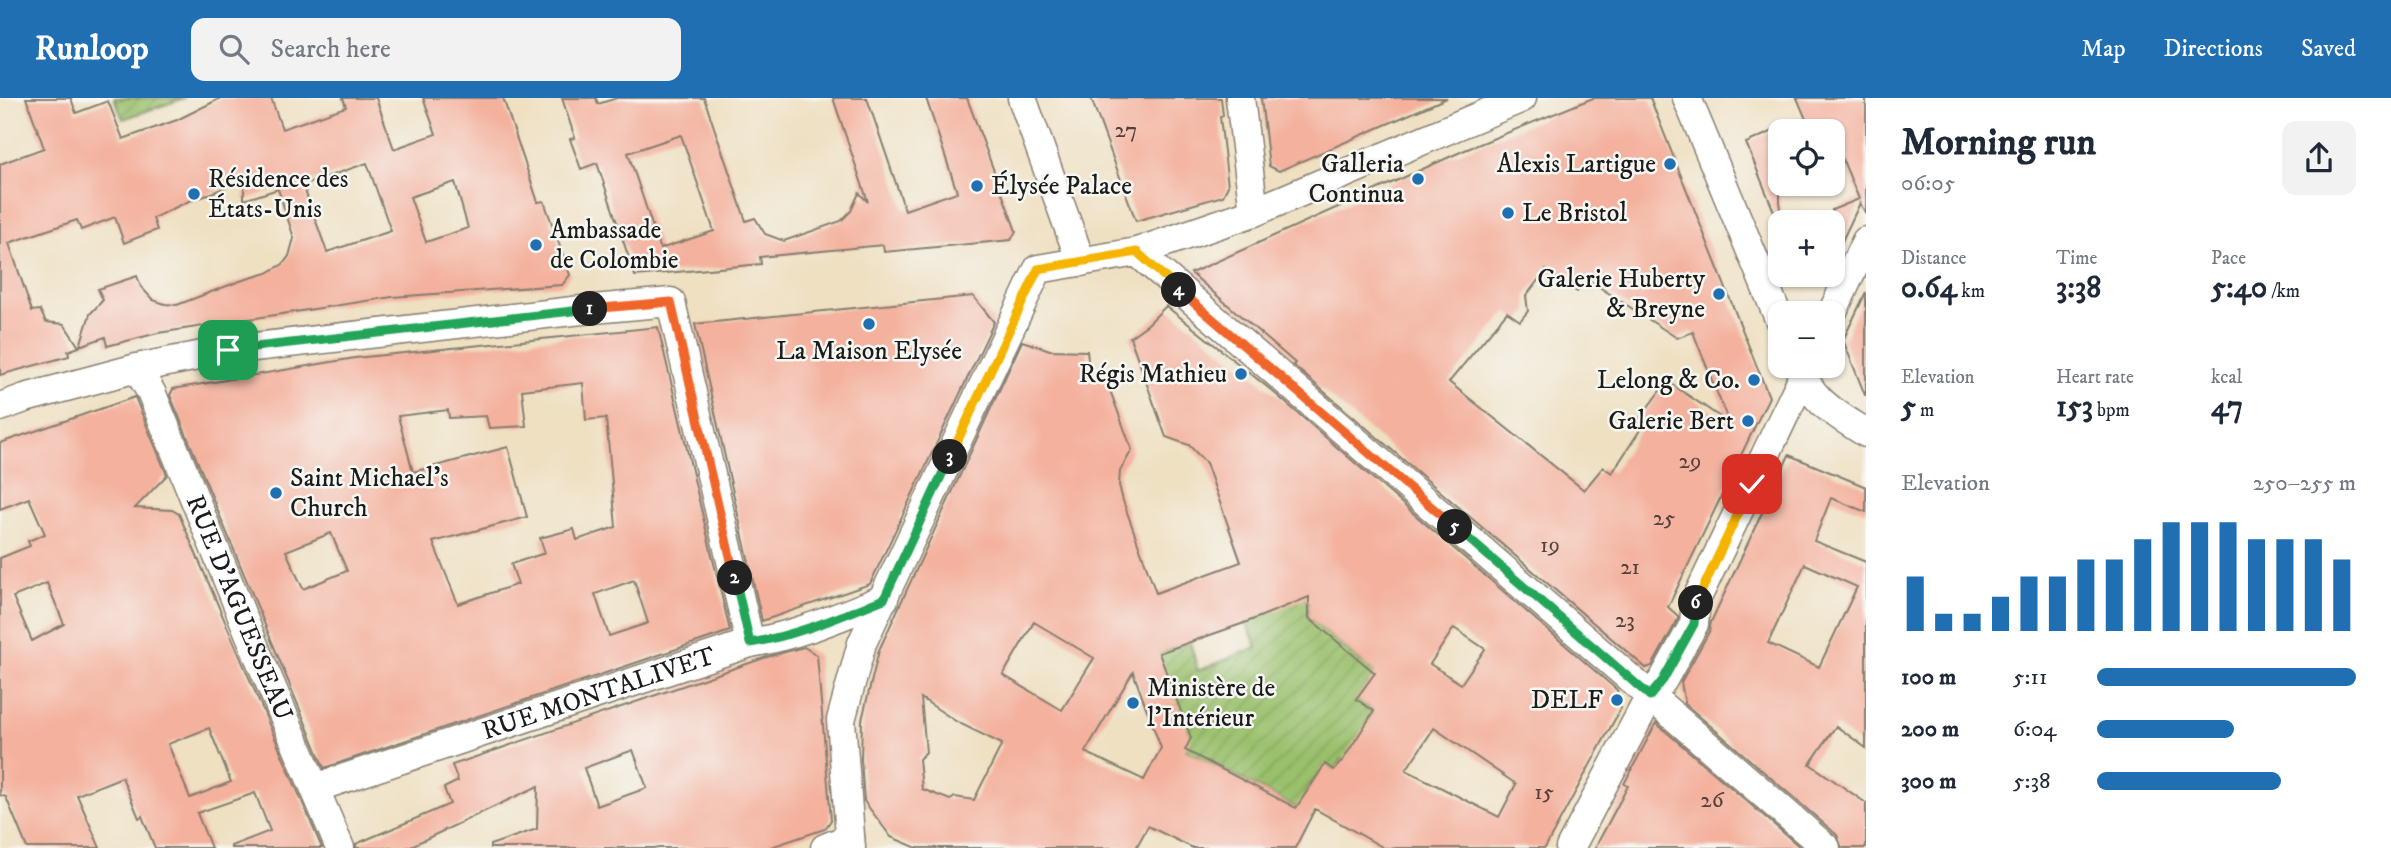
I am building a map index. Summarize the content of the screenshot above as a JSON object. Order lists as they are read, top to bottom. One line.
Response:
{"streets":{"street":["RUE D'AGUESSEAU","RUE MONTALIVET"]},"crossings":[["RUE D'AGUESSEAU","RUE MONTALIVET"]],"places":["Alexis Lartigue","Galleria Continua","Élysée Palace","Résidence des États-Unis","Le Bristol","Ambassade de Colombie","Galerie Huberty & Breyne","La Maison Elysée","Régis Mathieu","Lelong & Co.","Galerie Bert","Saint Michael's Church","DELF","Ministère de l'Intérieur"],"house_numbers":["27","29","25","19","21","23","15","26"],"page":{"header":"Runloop","search":"Search here","nav":["Map","Directions","Saved"],"heading":["Morning run","06:05"],"map_buttons":["+","−"],"stats":[["Distance","0.64 km"],["Time","3:38"],["Pace","5:40 /km"],["Elevation","5 m"],["Heart rate","153 bpm"],["kcal","47"]],"pins":["4","1","3","5","2","6"],"chart":["Elevation","250–255 m"],"list":[{"name":"100 m","note":"5:11"},{"name":"200 m","note":"6:04"},{"name":"300 m","note":"5:38"}]}}
